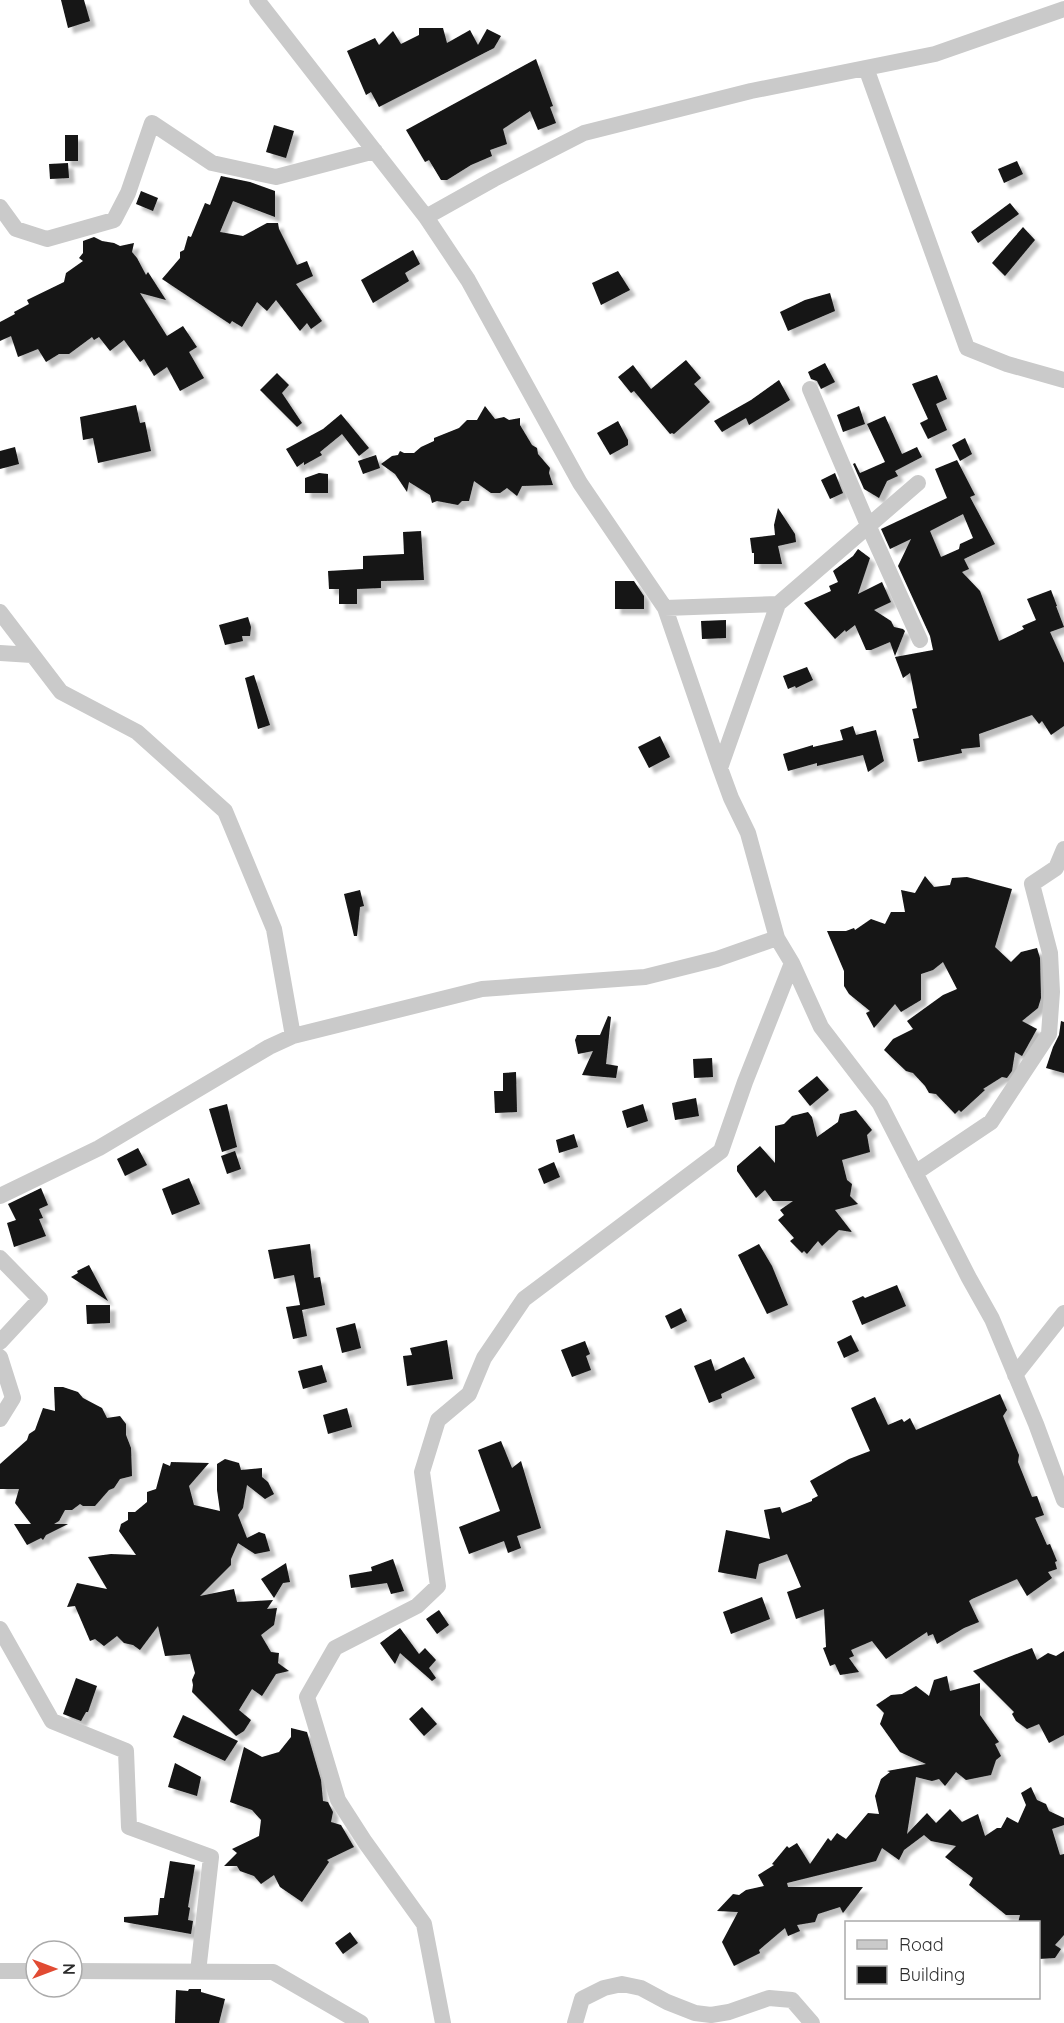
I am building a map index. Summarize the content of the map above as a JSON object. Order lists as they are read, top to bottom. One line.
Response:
{"legend":["Road","Building"],"north":"right"}
